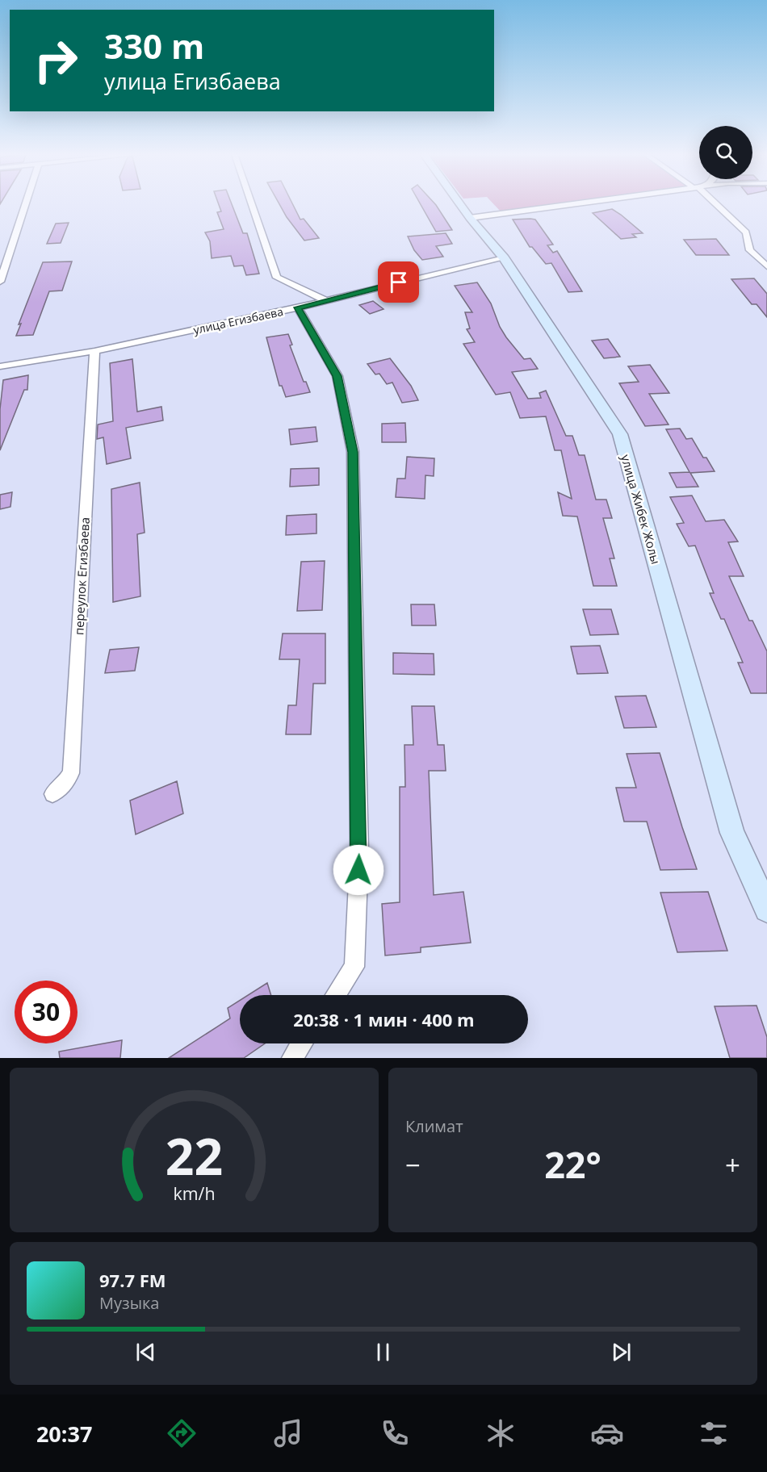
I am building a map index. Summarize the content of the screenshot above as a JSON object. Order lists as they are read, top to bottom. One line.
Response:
{"streets":{"main road":["улица Жибек Жолы"],"street":["улица Егизбаева","переулок Егизбаева"]},"crossings":[["улица Егизбаева","улица Жибек Жолы"],["улица Егизбаева","переулок Егизбаева"]],"page":{"turn":["330 m","улица Егизбаева"],"limit":"30","trip":"20:38 · 1 мин · 400 m","tile":"Климат","heat":["−","22°","+"],"song":["97.7 FM","Музыка"],"tabs":"20:37","gauge":["22","km/h"]}}
